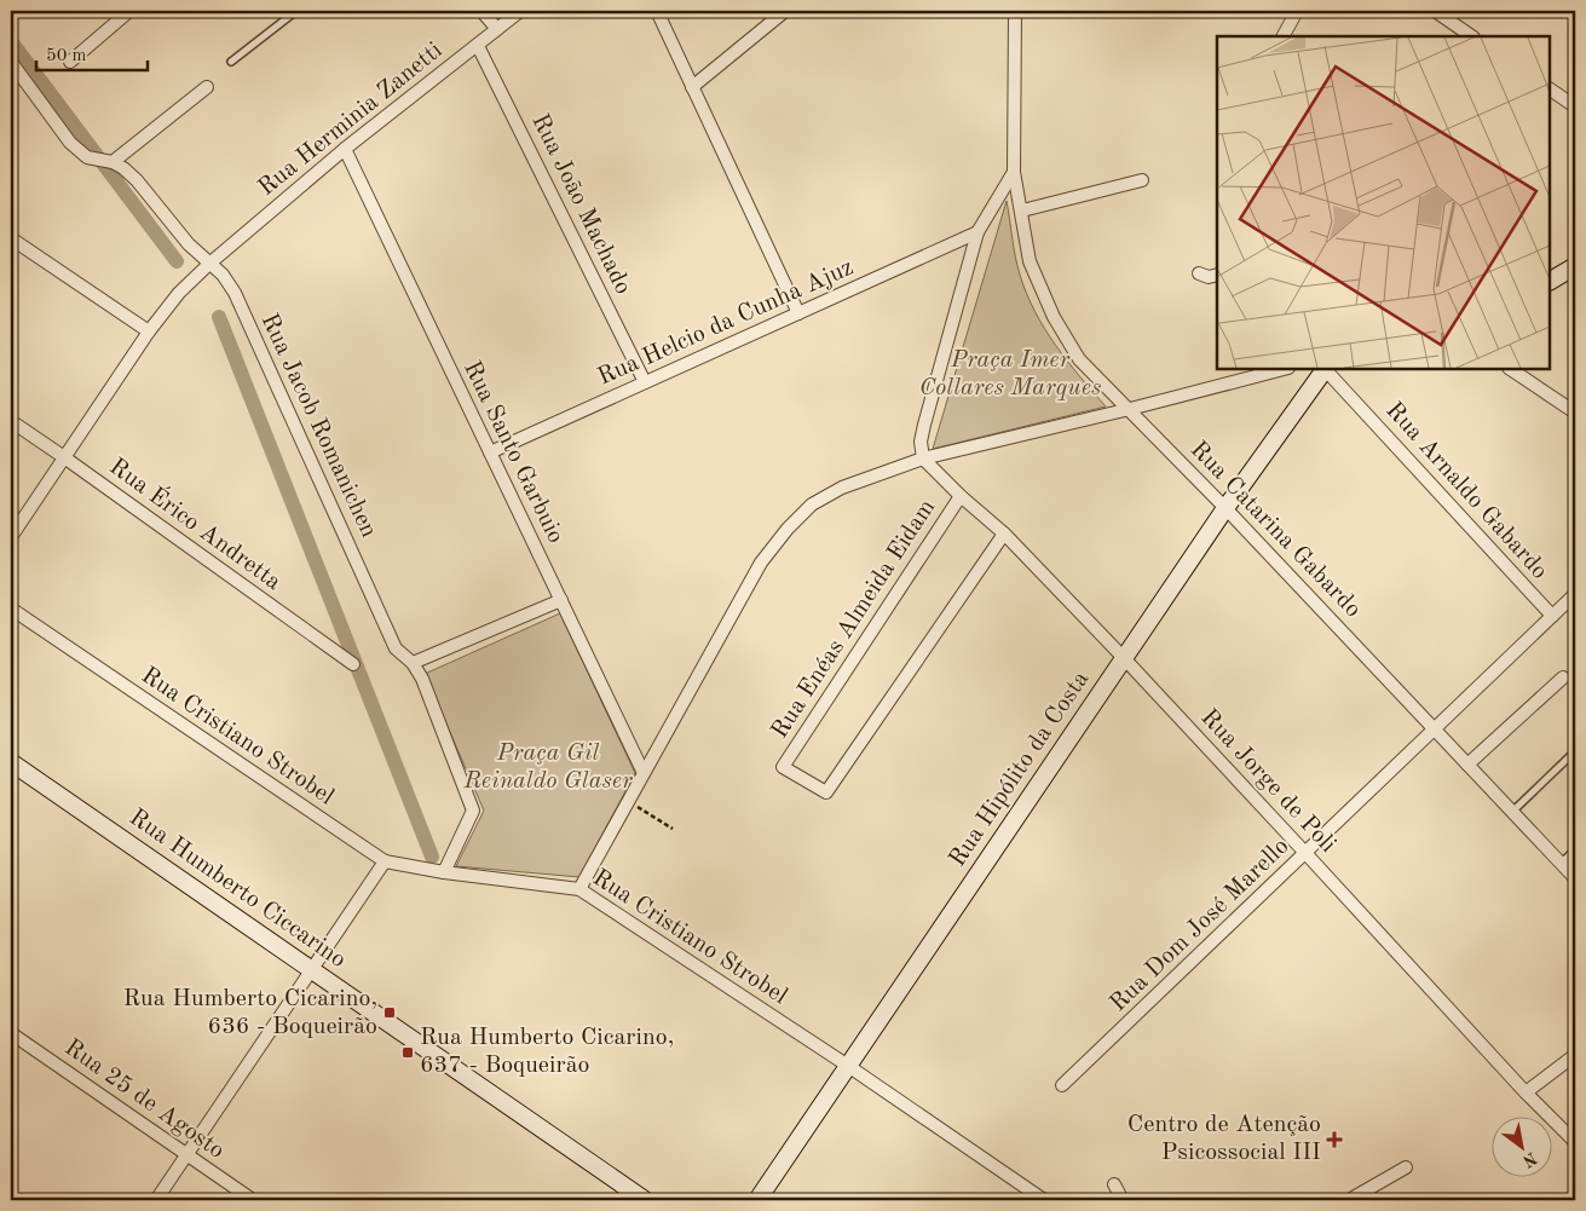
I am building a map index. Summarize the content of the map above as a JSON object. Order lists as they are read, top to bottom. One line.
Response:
{"streets":{"street":["Rua Herminia Zanetti","Rua João Machado","Rua Helcio da Cunha Ajuz","Rua Jacob Romanichen","Rua Santo Garbuio","Rua Arnaldo Gabardo","Rua Érico Andretta","Rua Catarina Gabardo","Rua Enéas Almeida Eidam","Rua Cristiano Strobel","Rua Hipólito da Costa","Rua Jorge de Poli","Rua Humberto Ciccarino","Rua Dom José Marello","Rua 25 de Agosto"]},"crossings":[["Rua Herminia Zanetti","Rua João Machado"],["Rua Herminia Zanetti","Rua Jacob Romanichen"],["Rua Herminia Zanetti","Rua Santo Garbuio"],["Rua Herminia Zanetti","Rua Érico Andretta"],["Rua João Machado","Rua Helcio da Cunha Ajuz"],["Rua Helcio da Cunha Ajuz","Rua Santo Garbuio"],["Rua Jacob Romanichen","Rua Cristiano Strobel"],["Rua Arnaldo Gabardo","Rua Dom José Marello"],["Rua Catarina Gabardo","Rua Hipólito da Costa"],["Rua Catarina Gabardo","Rua Dom José Marello"],["Rua Enéas Almeida Eidam","Rua Jorge de Poli"],["Rua Cristiano Strobel","Rua Hipólito da Costa"],["Rua Hipólito da Costa","Rua Jorge de Poli"],["Rua Jorge de Poli","Rua Dom José Marello"]],"parks":["Praça Imer Collares Marques","Praça Gil Reinaldo Glaser"],"places":{"transit":["Rua Humberto Cicarino, 636 - Boqueirão","Rua Humberto Cicarino, 637 - Boqueirão"],"health":["Centro de Atenção Psicossocial III"]},"scale_bar":"50 m","north":"bottom right"}
